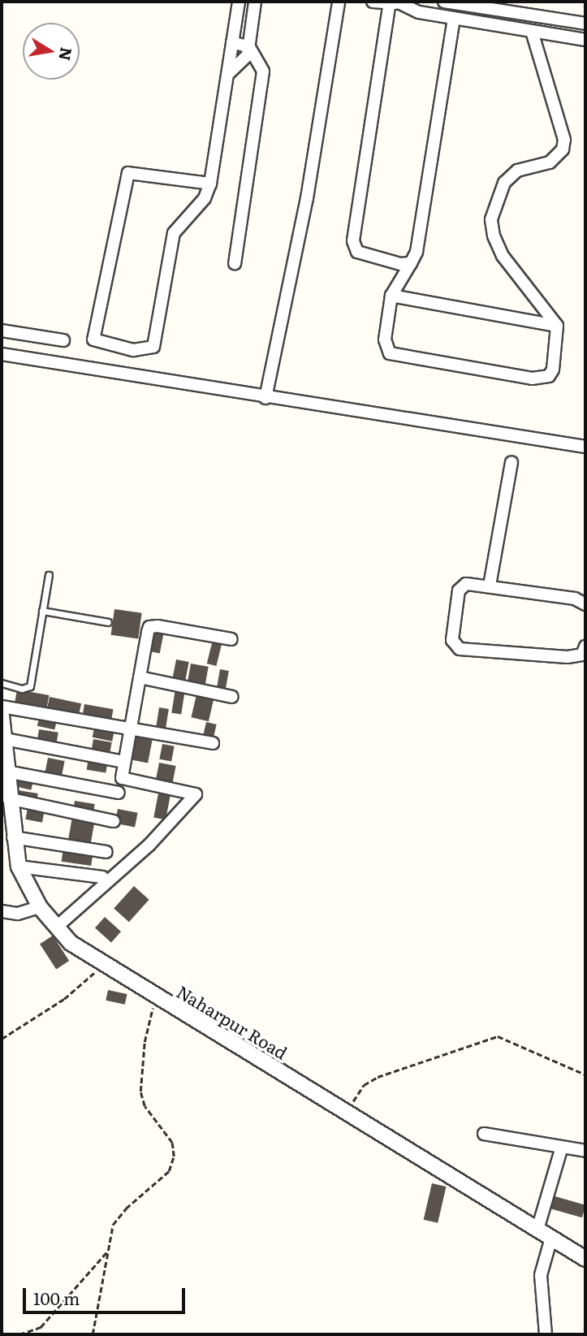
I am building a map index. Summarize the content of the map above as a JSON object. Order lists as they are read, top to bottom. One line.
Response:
{"streets":{"street":["Naharpur Road"]},"scale_bar":"100 m","north":"right"}
